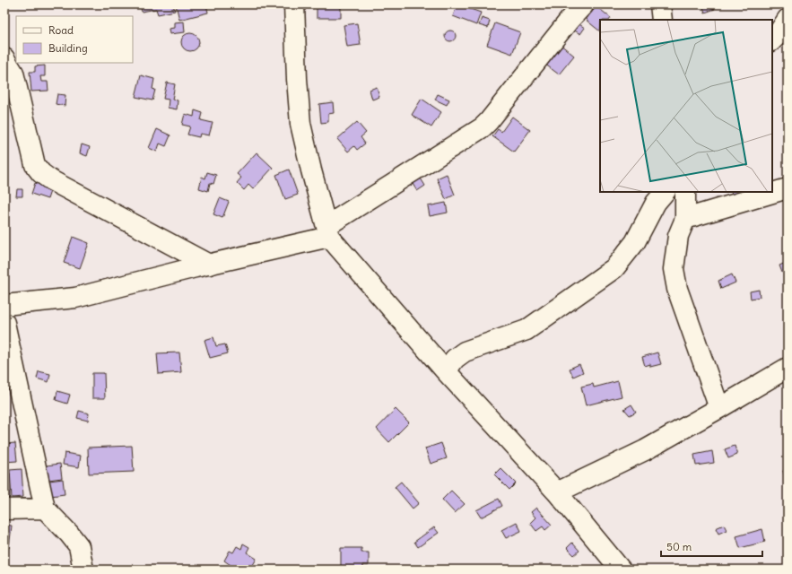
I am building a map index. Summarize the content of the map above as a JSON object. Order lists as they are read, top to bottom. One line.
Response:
{"legend":["Road","Building"],"scale_bar":"50 m"}
